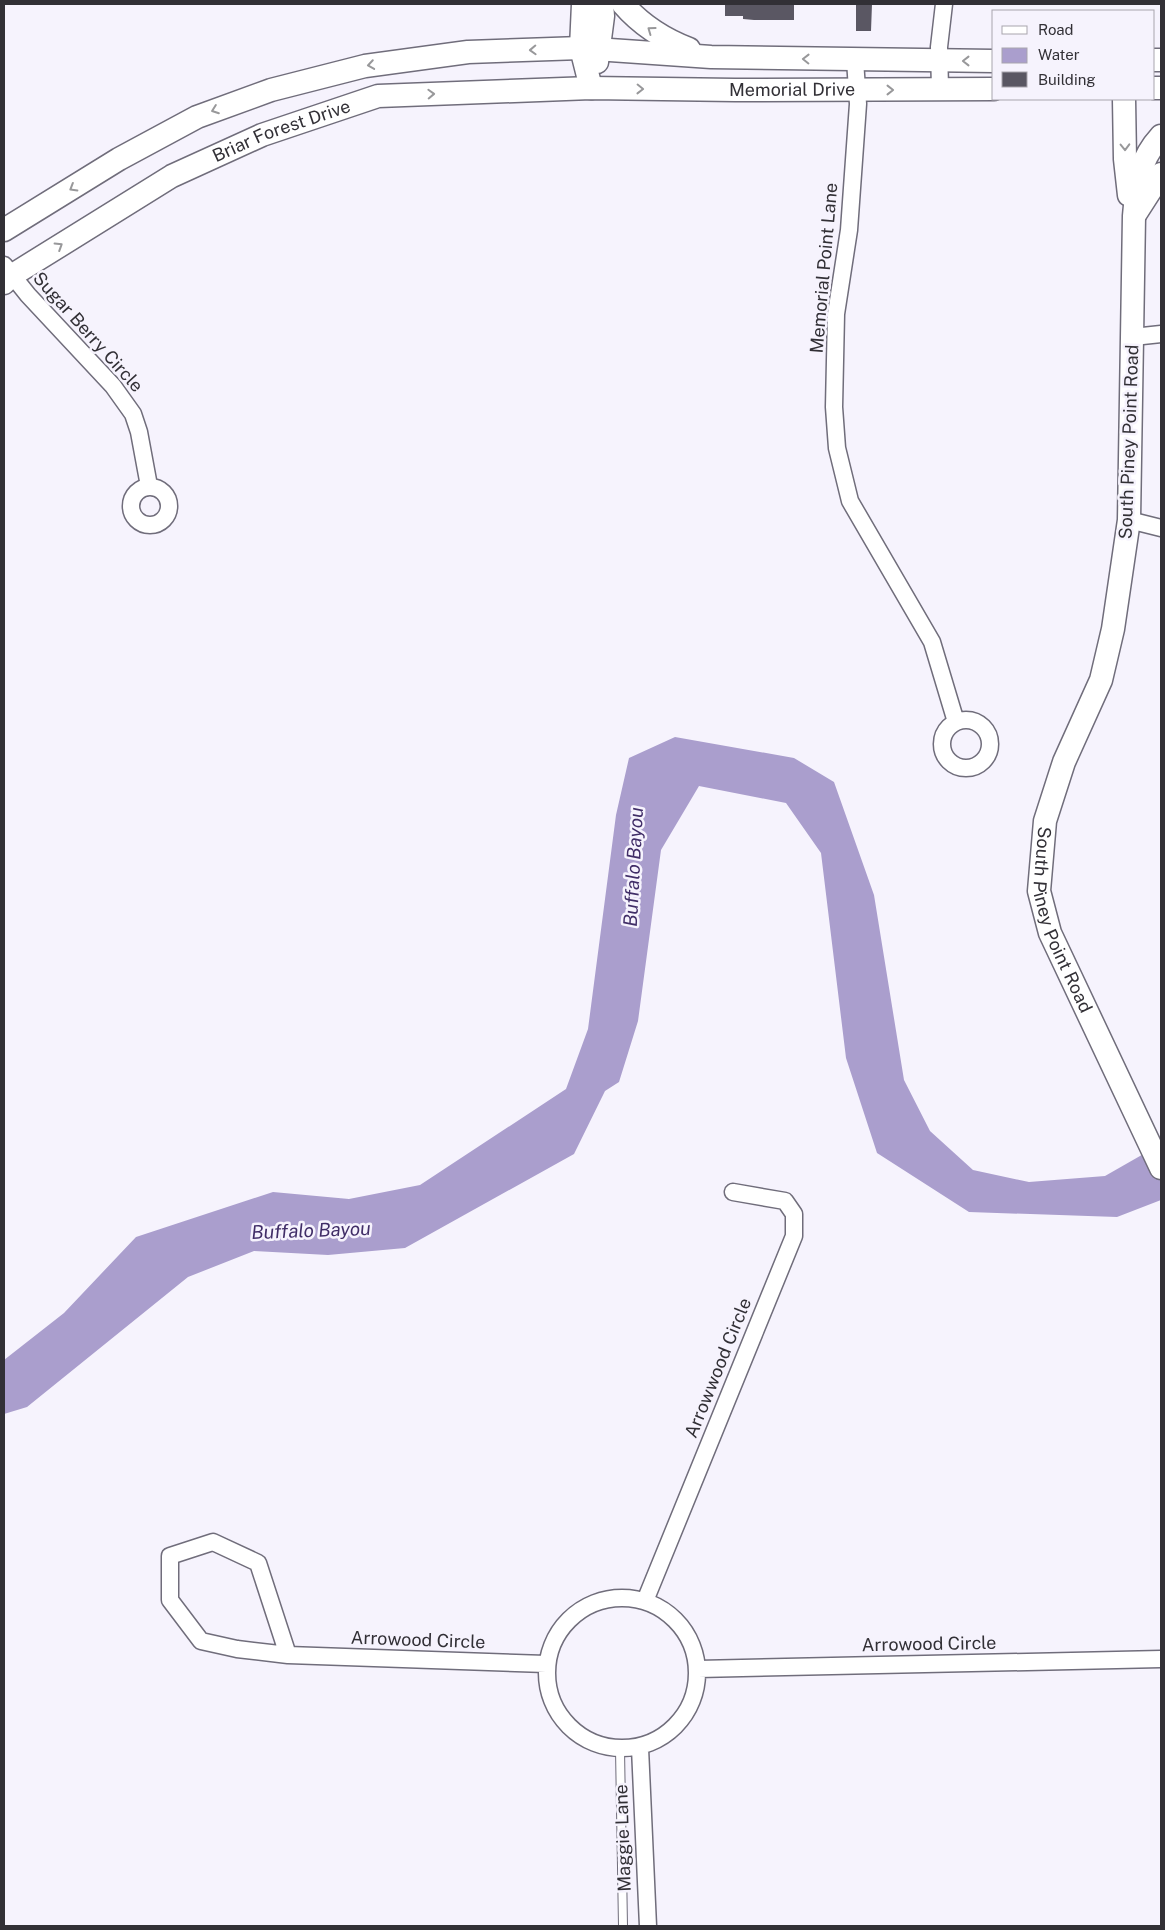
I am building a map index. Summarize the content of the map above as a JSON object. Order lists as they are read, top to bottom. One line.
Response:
{"streets":{"main road":["Memorial Drive","Briar Forest Drive","South Piney Point Road"],"street":["Memorial Point Lane","Sugar Berry Circle","Arrowwood Circle","Arrowood Circle","Maggie Lane"]},"crossings":[["Memorial Drive","Briar Forest Drive"],["Memorial Drive","Memorial Point Lane"],["Briar Forest Drive","Sugar Berry Circle"],["Arrowwood Circle","Arrowood Circle"],["Arrowwood Circle","Maggie Lane"],["Arrowood Circle","Maggie Lane"]],"water":["Buffalo Bayou"],"legend":["Road","Water","Building"]}
